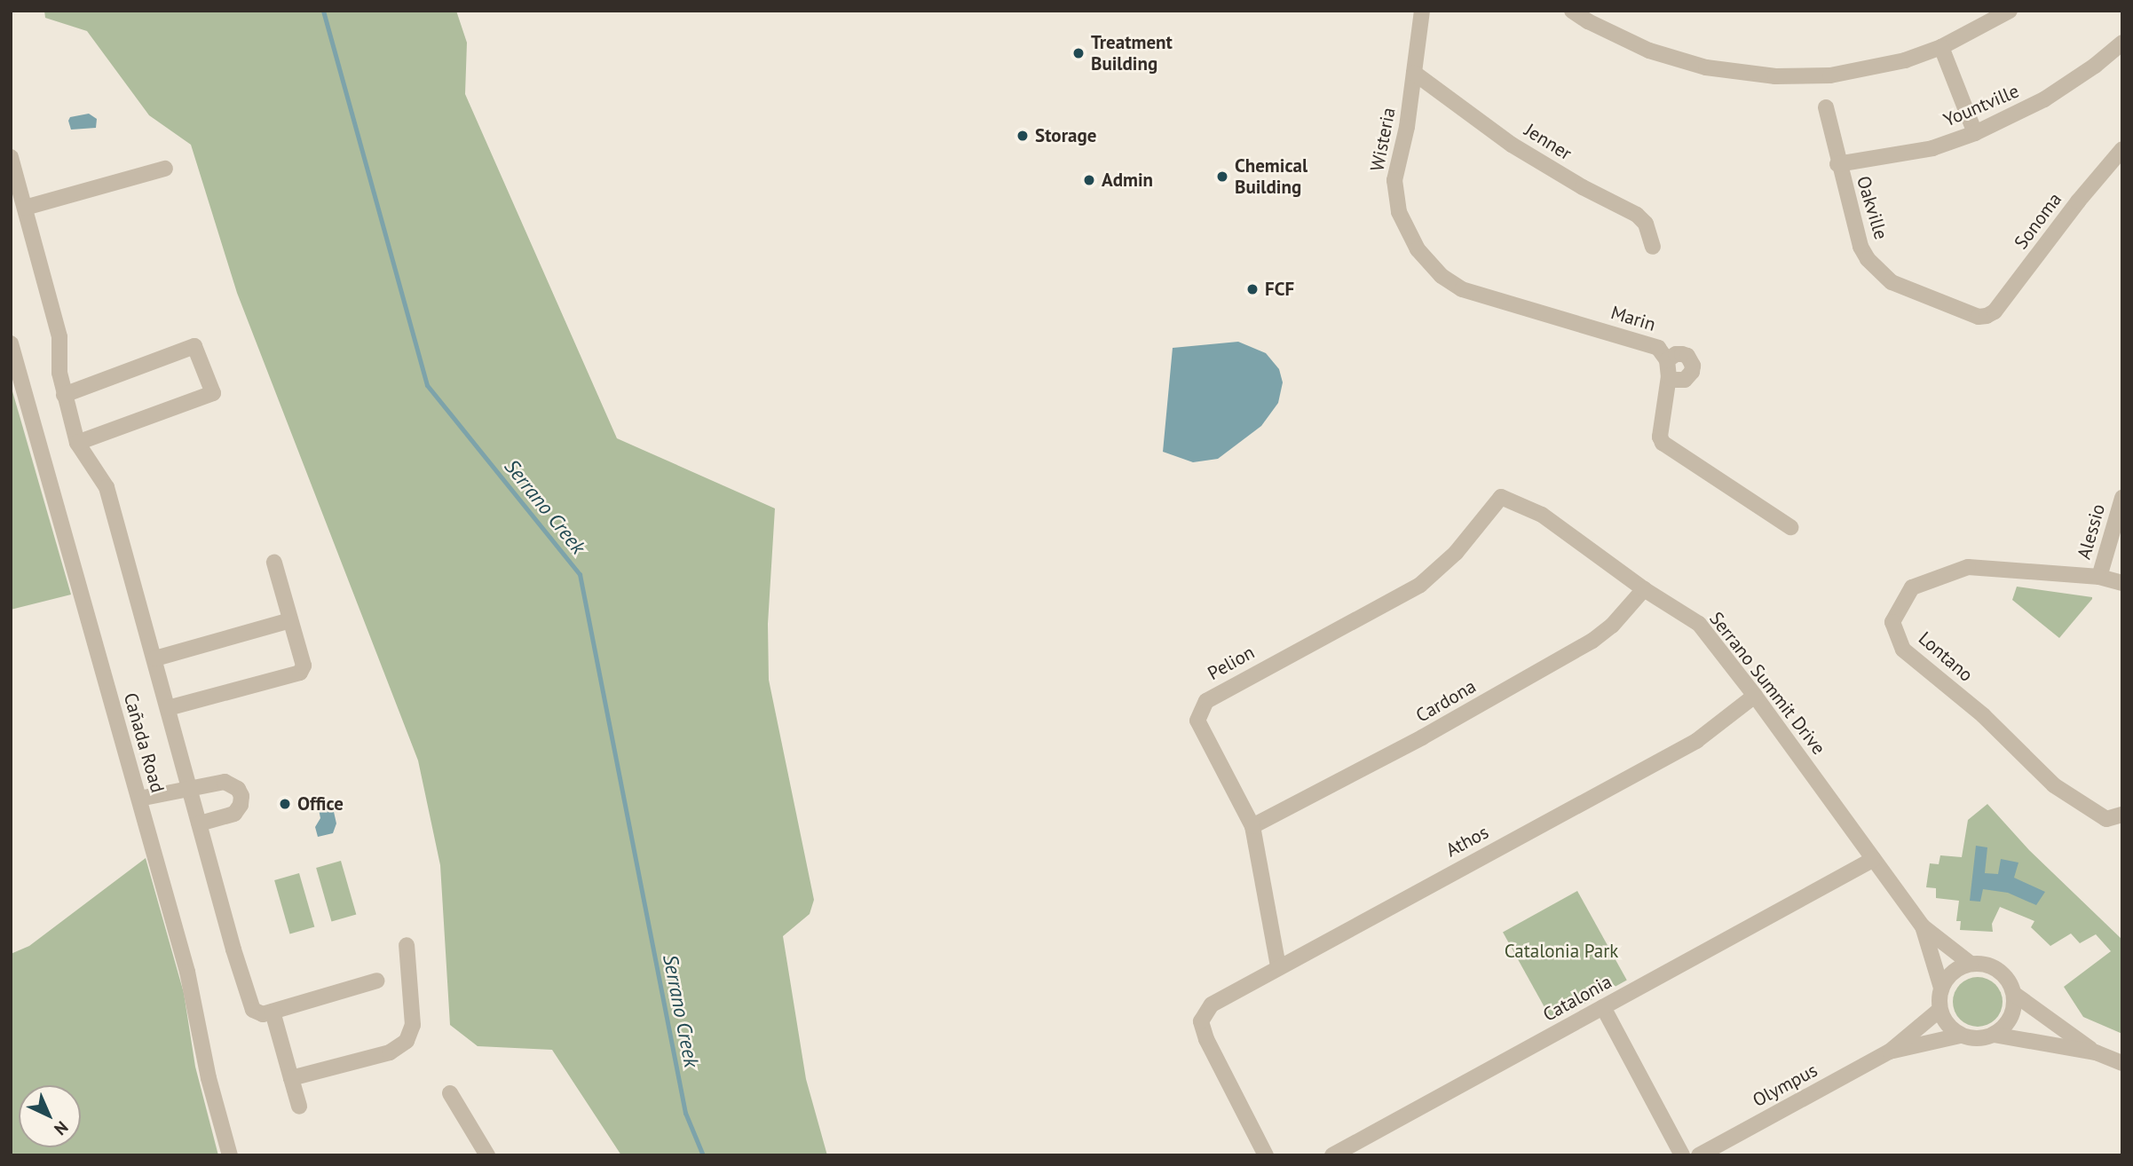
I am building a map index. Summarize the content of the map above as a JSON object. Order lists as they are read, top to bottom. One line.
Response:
{"streets":{"street":["Yountville","Wisteria","Jenner","Oakville","Sonoma","Marin","Alessio","Lontano","Pelion","Serrano Summit Drive","Cardona","Cañada Road","Athos","Catalonia","Olympus"]},"crossings":[["Yountville","Oakville"],["Wisteria","Jenner"],["Wisteria","Marin"],["Oakville","Sonoma"],["Alessio","Lontano"],["Pelion","Serrano Summit Drive"],["Pelion","Cardona"],["Pelion","Athos"],["Serrano Summit Drive","Cardona"],["Serrano Summit Drive","Athos"],["Serrano Summit Drive","Catalonia"],["Serrano Summit Drive","Olympus"]],"water":["Serrano Creek"],"parks":["Catalonia Park"],"places":["Treatment Building","Storage","Chemical Building","Admin","FCF","Office"],"north":"bottom right"}
